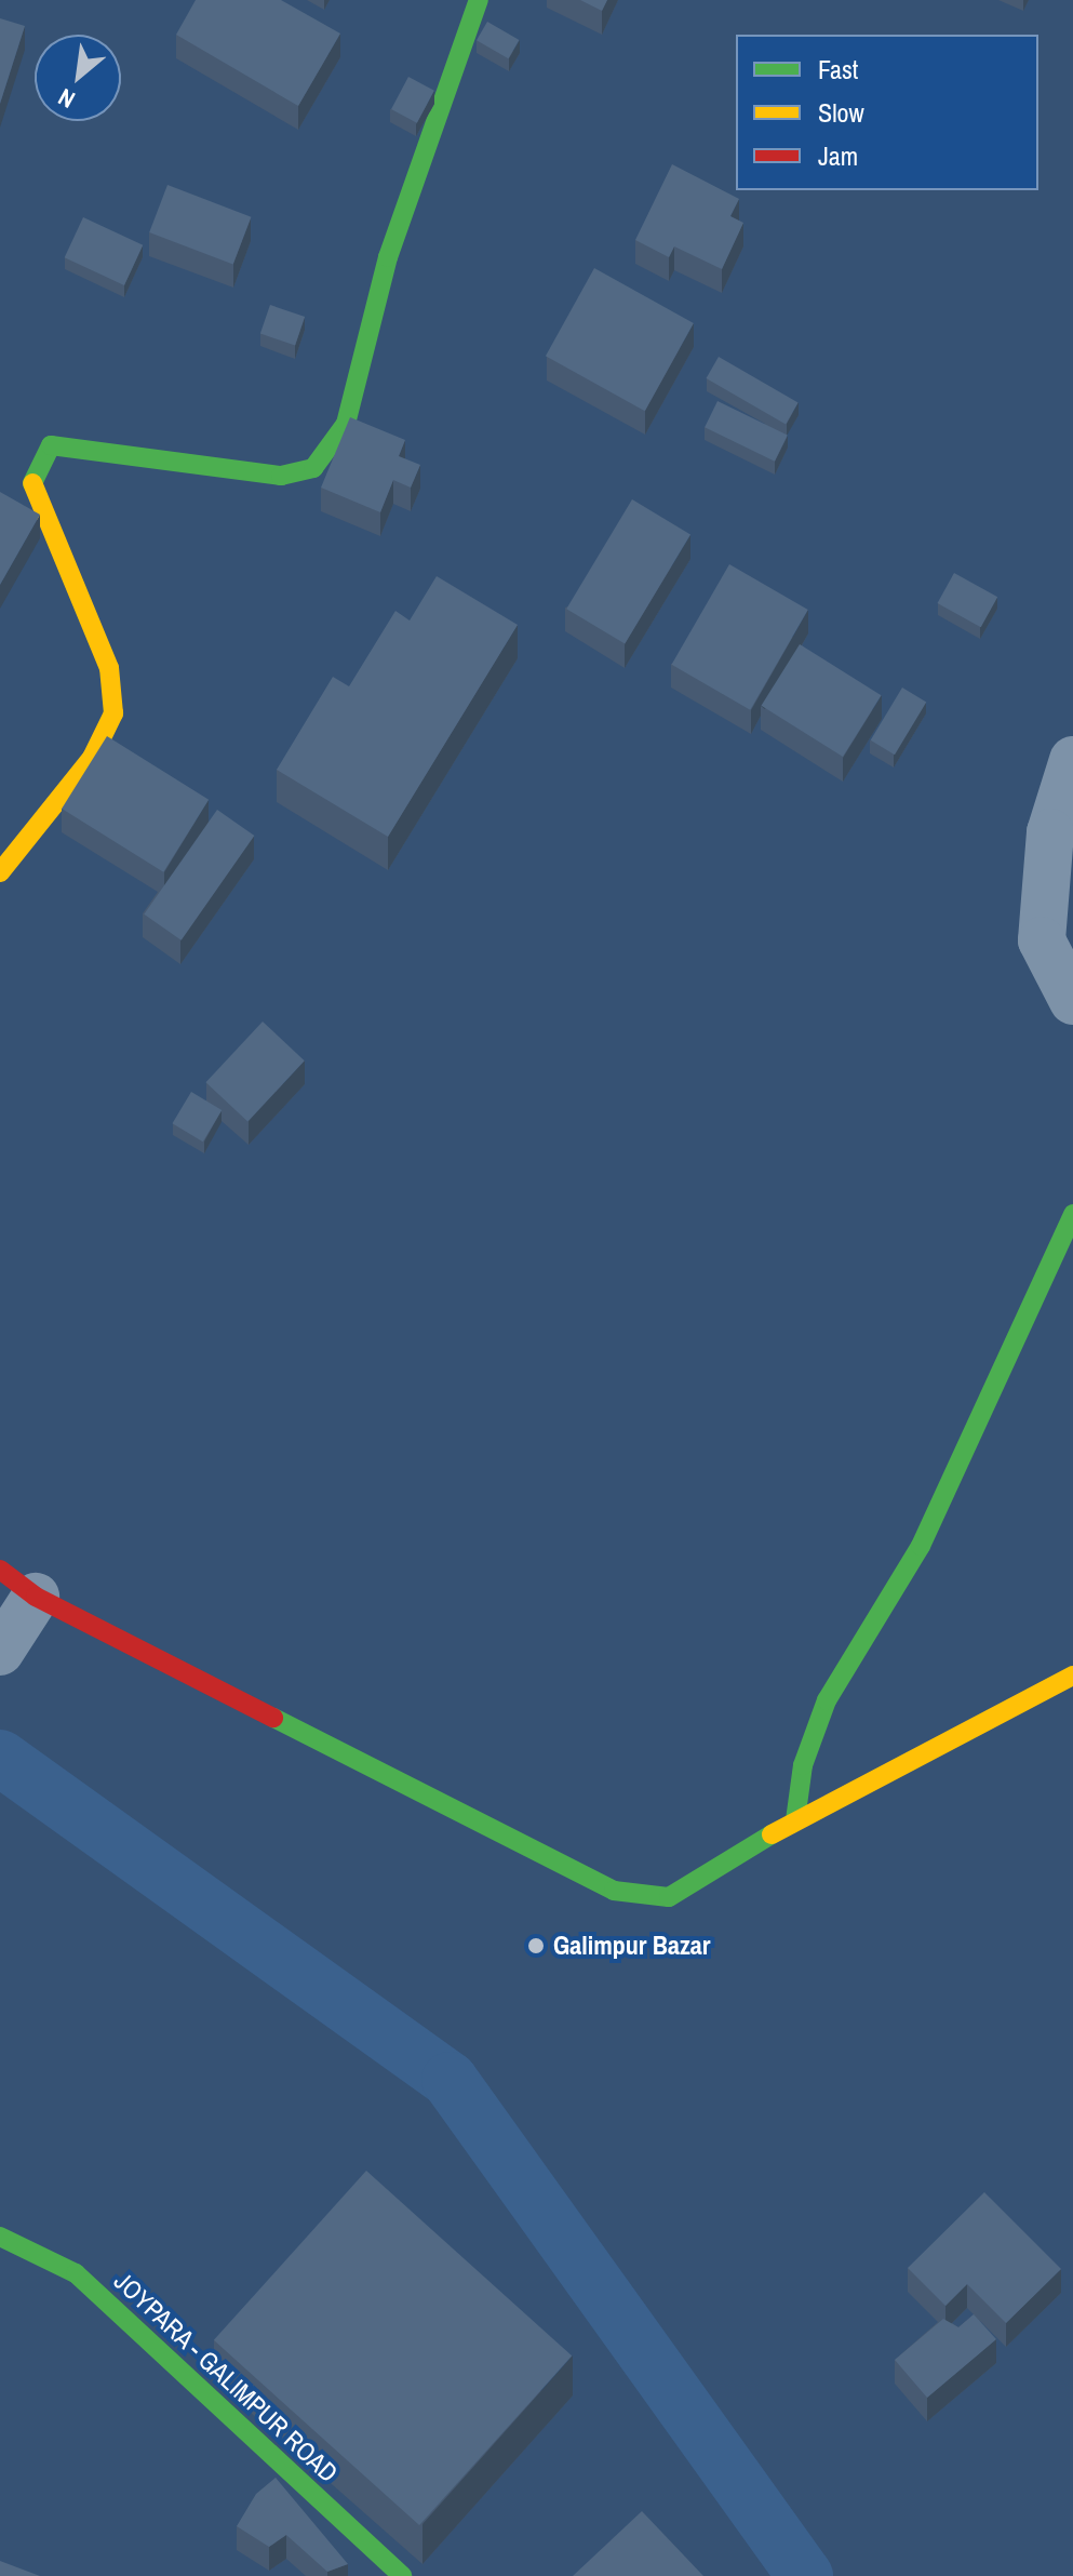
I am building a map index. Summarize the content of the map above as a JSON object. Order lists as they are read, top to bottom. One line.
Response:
{"streets":{"street":["JOYPARA - GALIMPUR ROAD"]},"places":["Galimpur Bazar"],"legend":["Fast","Slow","Jam"],"north":"bottom left"}
